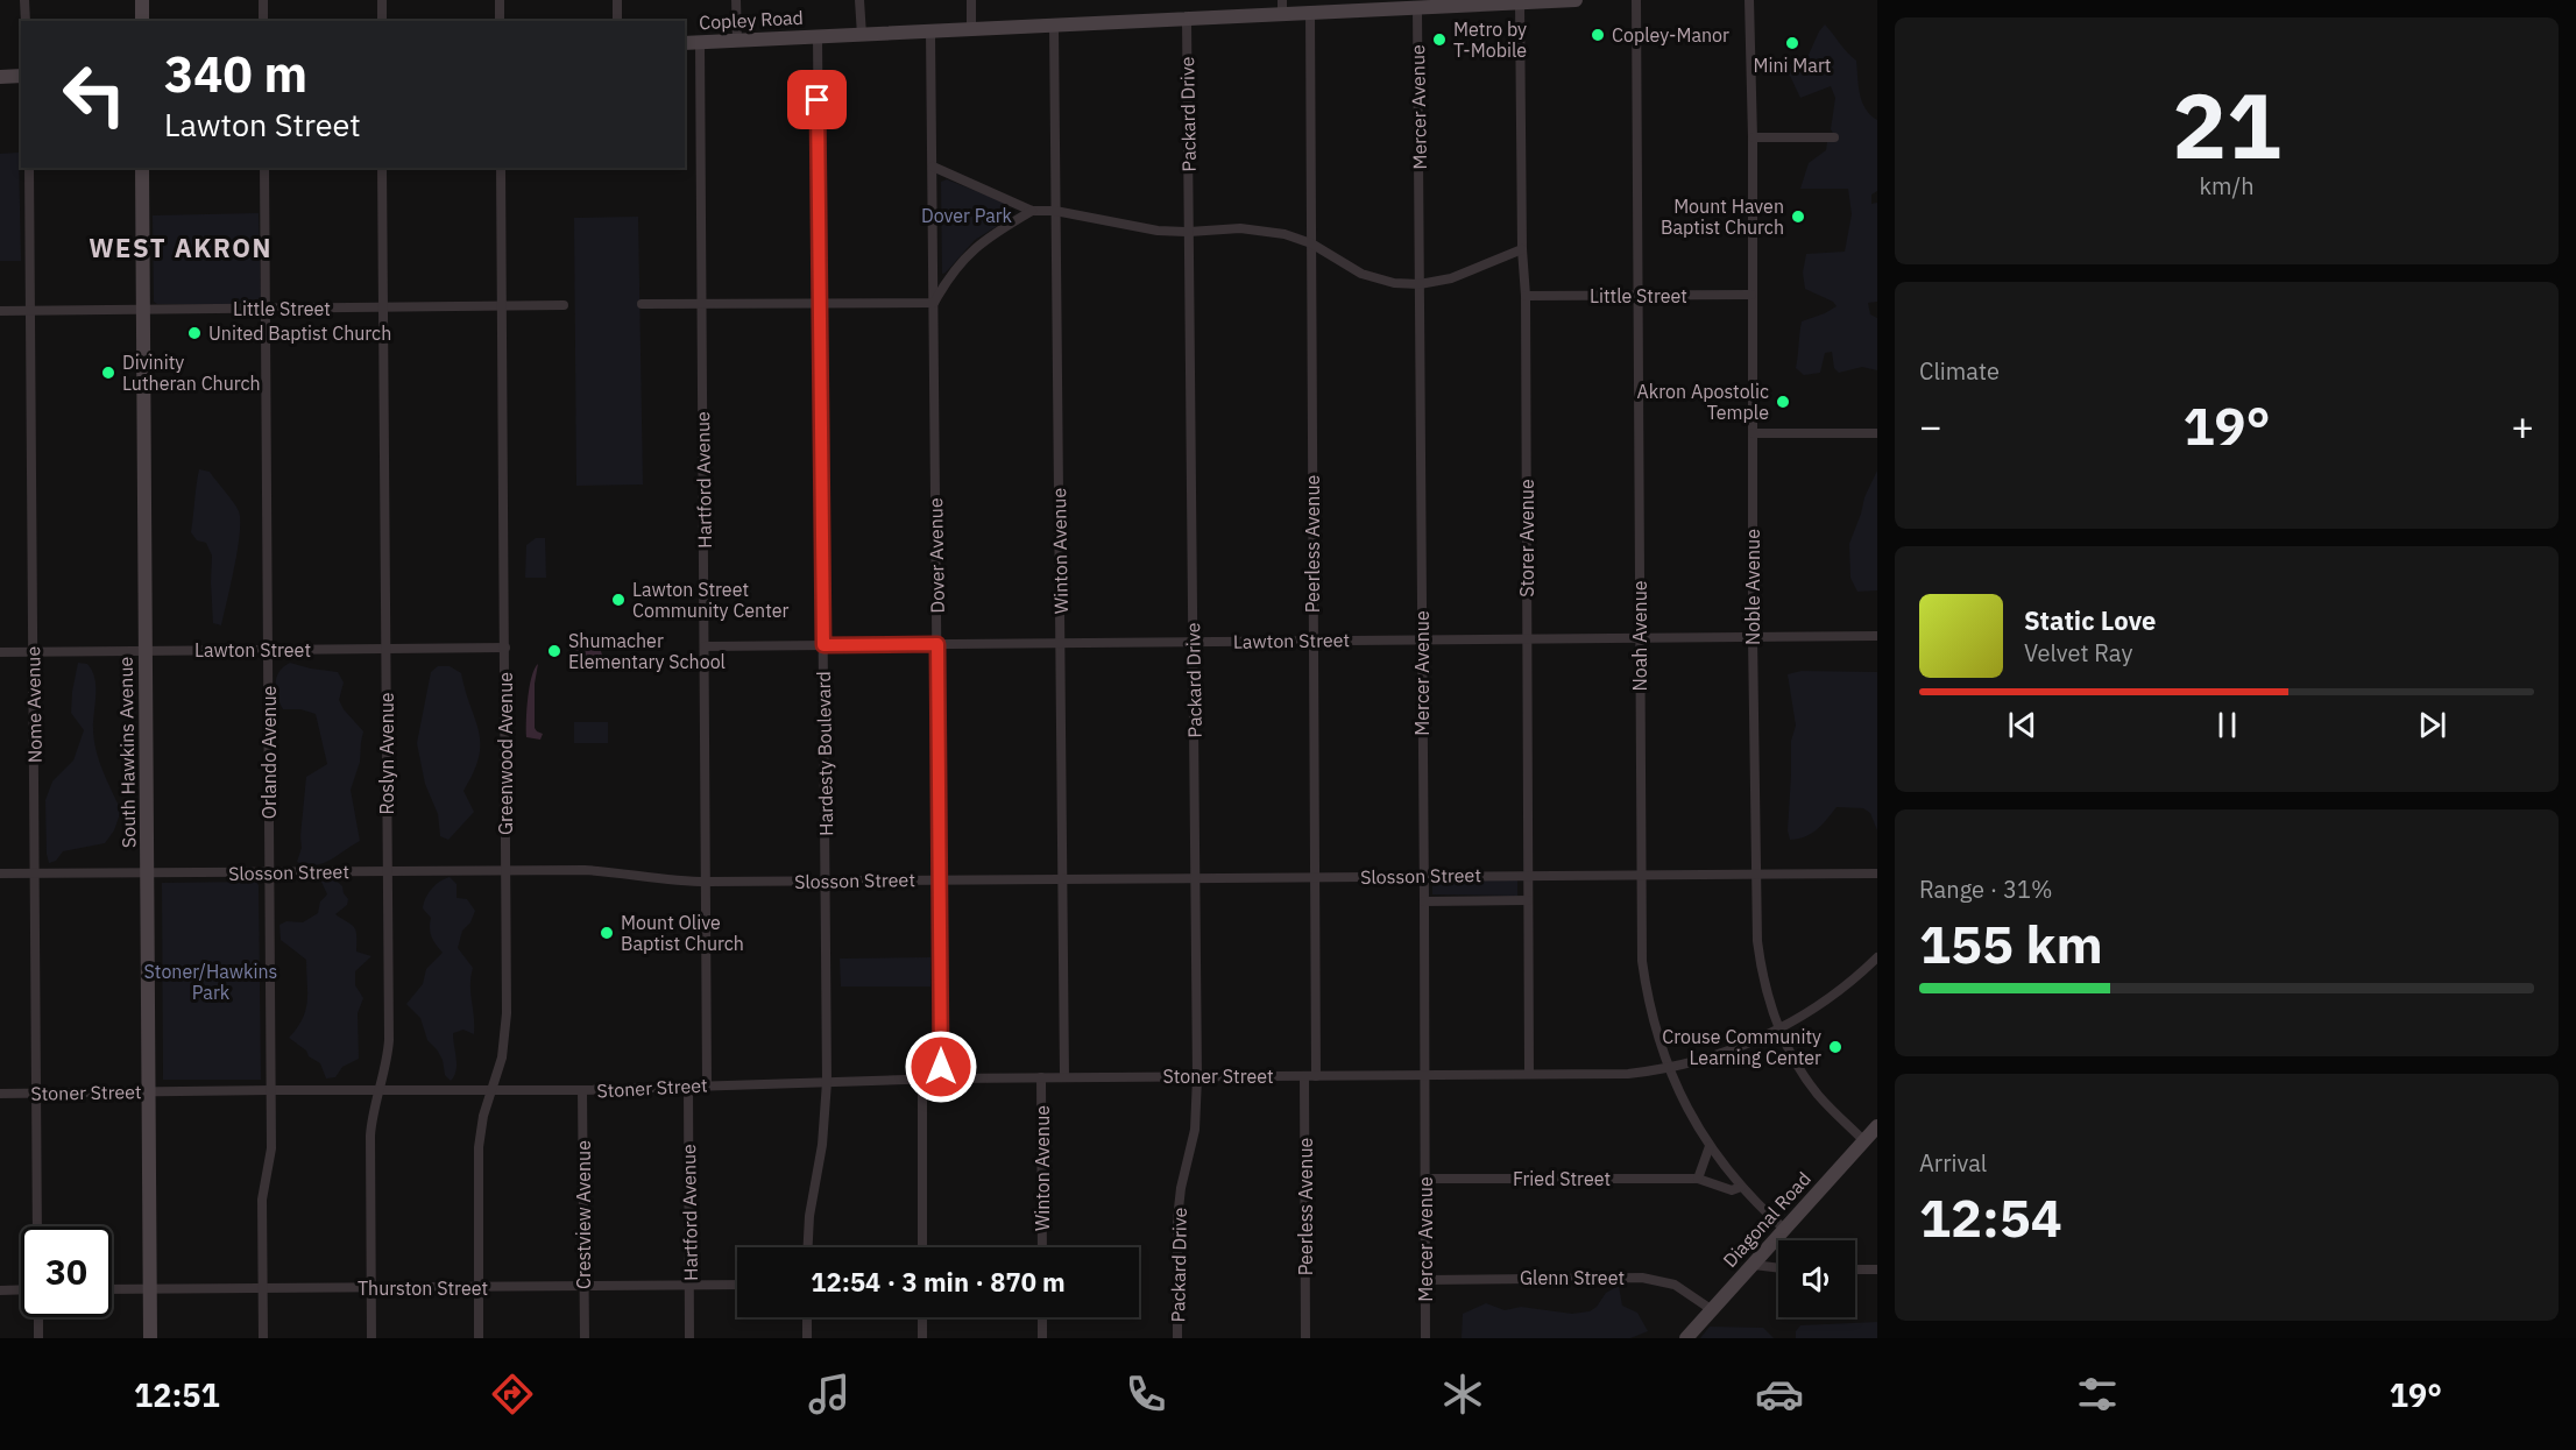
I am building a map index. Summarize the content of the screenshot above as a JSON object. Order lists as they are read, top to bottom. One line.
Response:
{"streets":{"street":["Copley Road","Mercer Avenue","Packard Drive","Little Street","Hartford Avenue","Storer Avenue","Peerless Avenue","Winton Avenue","Dover Avenue","Noble Avenue","Noah Avenue","Lawton Street","Nome Avenue","South Hawkins Avenue","Orlando Avenue","Roslyn Avenue","Greenwood Avenue","Hardesty Boulevard","Slosson Street","Stoner Street","Fried Street","Crestview Avenue","Diagonal Road","Glenn Street","Thurston Street"]},"crossings":[["Copley Road","Mercer Avenue"],["Copley Road","Packard Drive"],["Copley Road","Hartford Avenue"],["Copley Road","Storer Avenue"],["Copley Road","Peerless Avenue"],["Copley Road","Winton Avenue"],["Copley Road","Dover Avenue"],["Copley Road","Hardesty Boulevard"],["Mercer Avenue","Lawton Street"],["Mercer Avenue","Slosson Street"],["Mercer Avenue","Fried Street"],["Mercer Avenue","Glenn Street"],["Packard Drive","Lawton Street"],["Packard Drive","Slosson Street"],["Packard Drive","Stoner Street"],["Little Street","Storer Avenue"],["Little Street","Noble Avenue"],["Little Street","Noah Avenue"],["Little Street","Nome Avenue"],["Little Street","South Hawkins Avenue"],["Little Street","Orlando Avenue"],["Little Street","Roslyn Avenue"],["Little Street","Greenwood Avenue"],["Hartford Avenue","Lawton Street"],["Hartford Avenue","Slosson Street"],["Hartford Avenue","Stoner Street"],["Hartford Avenue","Thurston Street"],["Storer Avenue","Lawton Street"],["Storer Avenue","Slosson Street"],["Peerless Avenue","Lawton Street"],["Peerless Avenue","Slosson Street"],["Peerless Avenue","Stoner Street"],["Winton Avenue","Lawton Street"],["Winton Avenue","Slosson Street"],["Winton Avenue","Stoner Street"],["Dover Avenue","Lawton Street"],["Dover Avenue","Slosson Street"],["Dover Avenue","Stoner Street"],["Noble Avenue","Lawton Street"],["Noble Avenue","Slosson Street"],["Noble Avenue","Diagonal Road"],["Noah Avenue","Lawton Street"],["Noah Avenue","Slosson Street"],["Noah Avenue","Fried Street"],["Noah Avenue","Diagonal Road"],["Lawton Street","Nome Avenue"],["Lawton Street","South Hawkins Avenue"],["Lawton Street","Orlando Avenue"],["Lawton Street","Roslyn Avenue"],["Lawton Street","Greenwood Avenue"],["Lawton Street","Hardesty Boulevard"],["Nome Avenue","Slosson Street"],["Nome Avenue","Stoner Street"],["South Hawkins Avenue","Slosson Street"],["South Hawkins Avenue","Stoner Street"],["South Hawkins Avenue","Thurston Street"],["Orlando Avenue","Slosson Street"],["Orlando Avenue","Stoner Street"],["Orlando Avenue","Thurston Street"],["Roslyn Avenue","Slosson Street"],["Roslyn Avenue","Stoner Street"],["Roslyn Avenue","Thurston Street"],["Greenwood Avenue","Slosson Street"],["Greenwood Avenue","Stoner Street"],["Greenwood Avenue","Thurston Street"],["Hardesty Boulevard","Slosson Street"],["Hardesty Boulevard","Stoner Street"],["Stoner Street","Crestview Avenue"],["Crestview Avenue","Thurston Street"],["Diagonal Road","Glenn Street"]],"districts":["WEST AKRON"],"parks":["Dover Park","Stoner/Hawkins Park"],"places":["Copley-Manor","Metro by T-Mobile","Mini Mart","Mount Haven Baptist Church","United Baptist Church","Divinity Lutheran Church","Akron Apostolic Temple","Lawton Street Community Center","Shumacher Elementary School","Mount Olive Baptist Church","Crouse Community Learning Center"],"page":{"tile":[["21","km/h"],"Climate",["Range · 31%","155 km"],["Arrival","12:54"]],"turn":["340 m","Lawton Street"],"heat":["−","19°","+"],"song":["Static Love","Velvet Ray"],"limit":"30","trip":"12:54 · 3 min · 870 m","tabs":["12:51","19°"]}}
